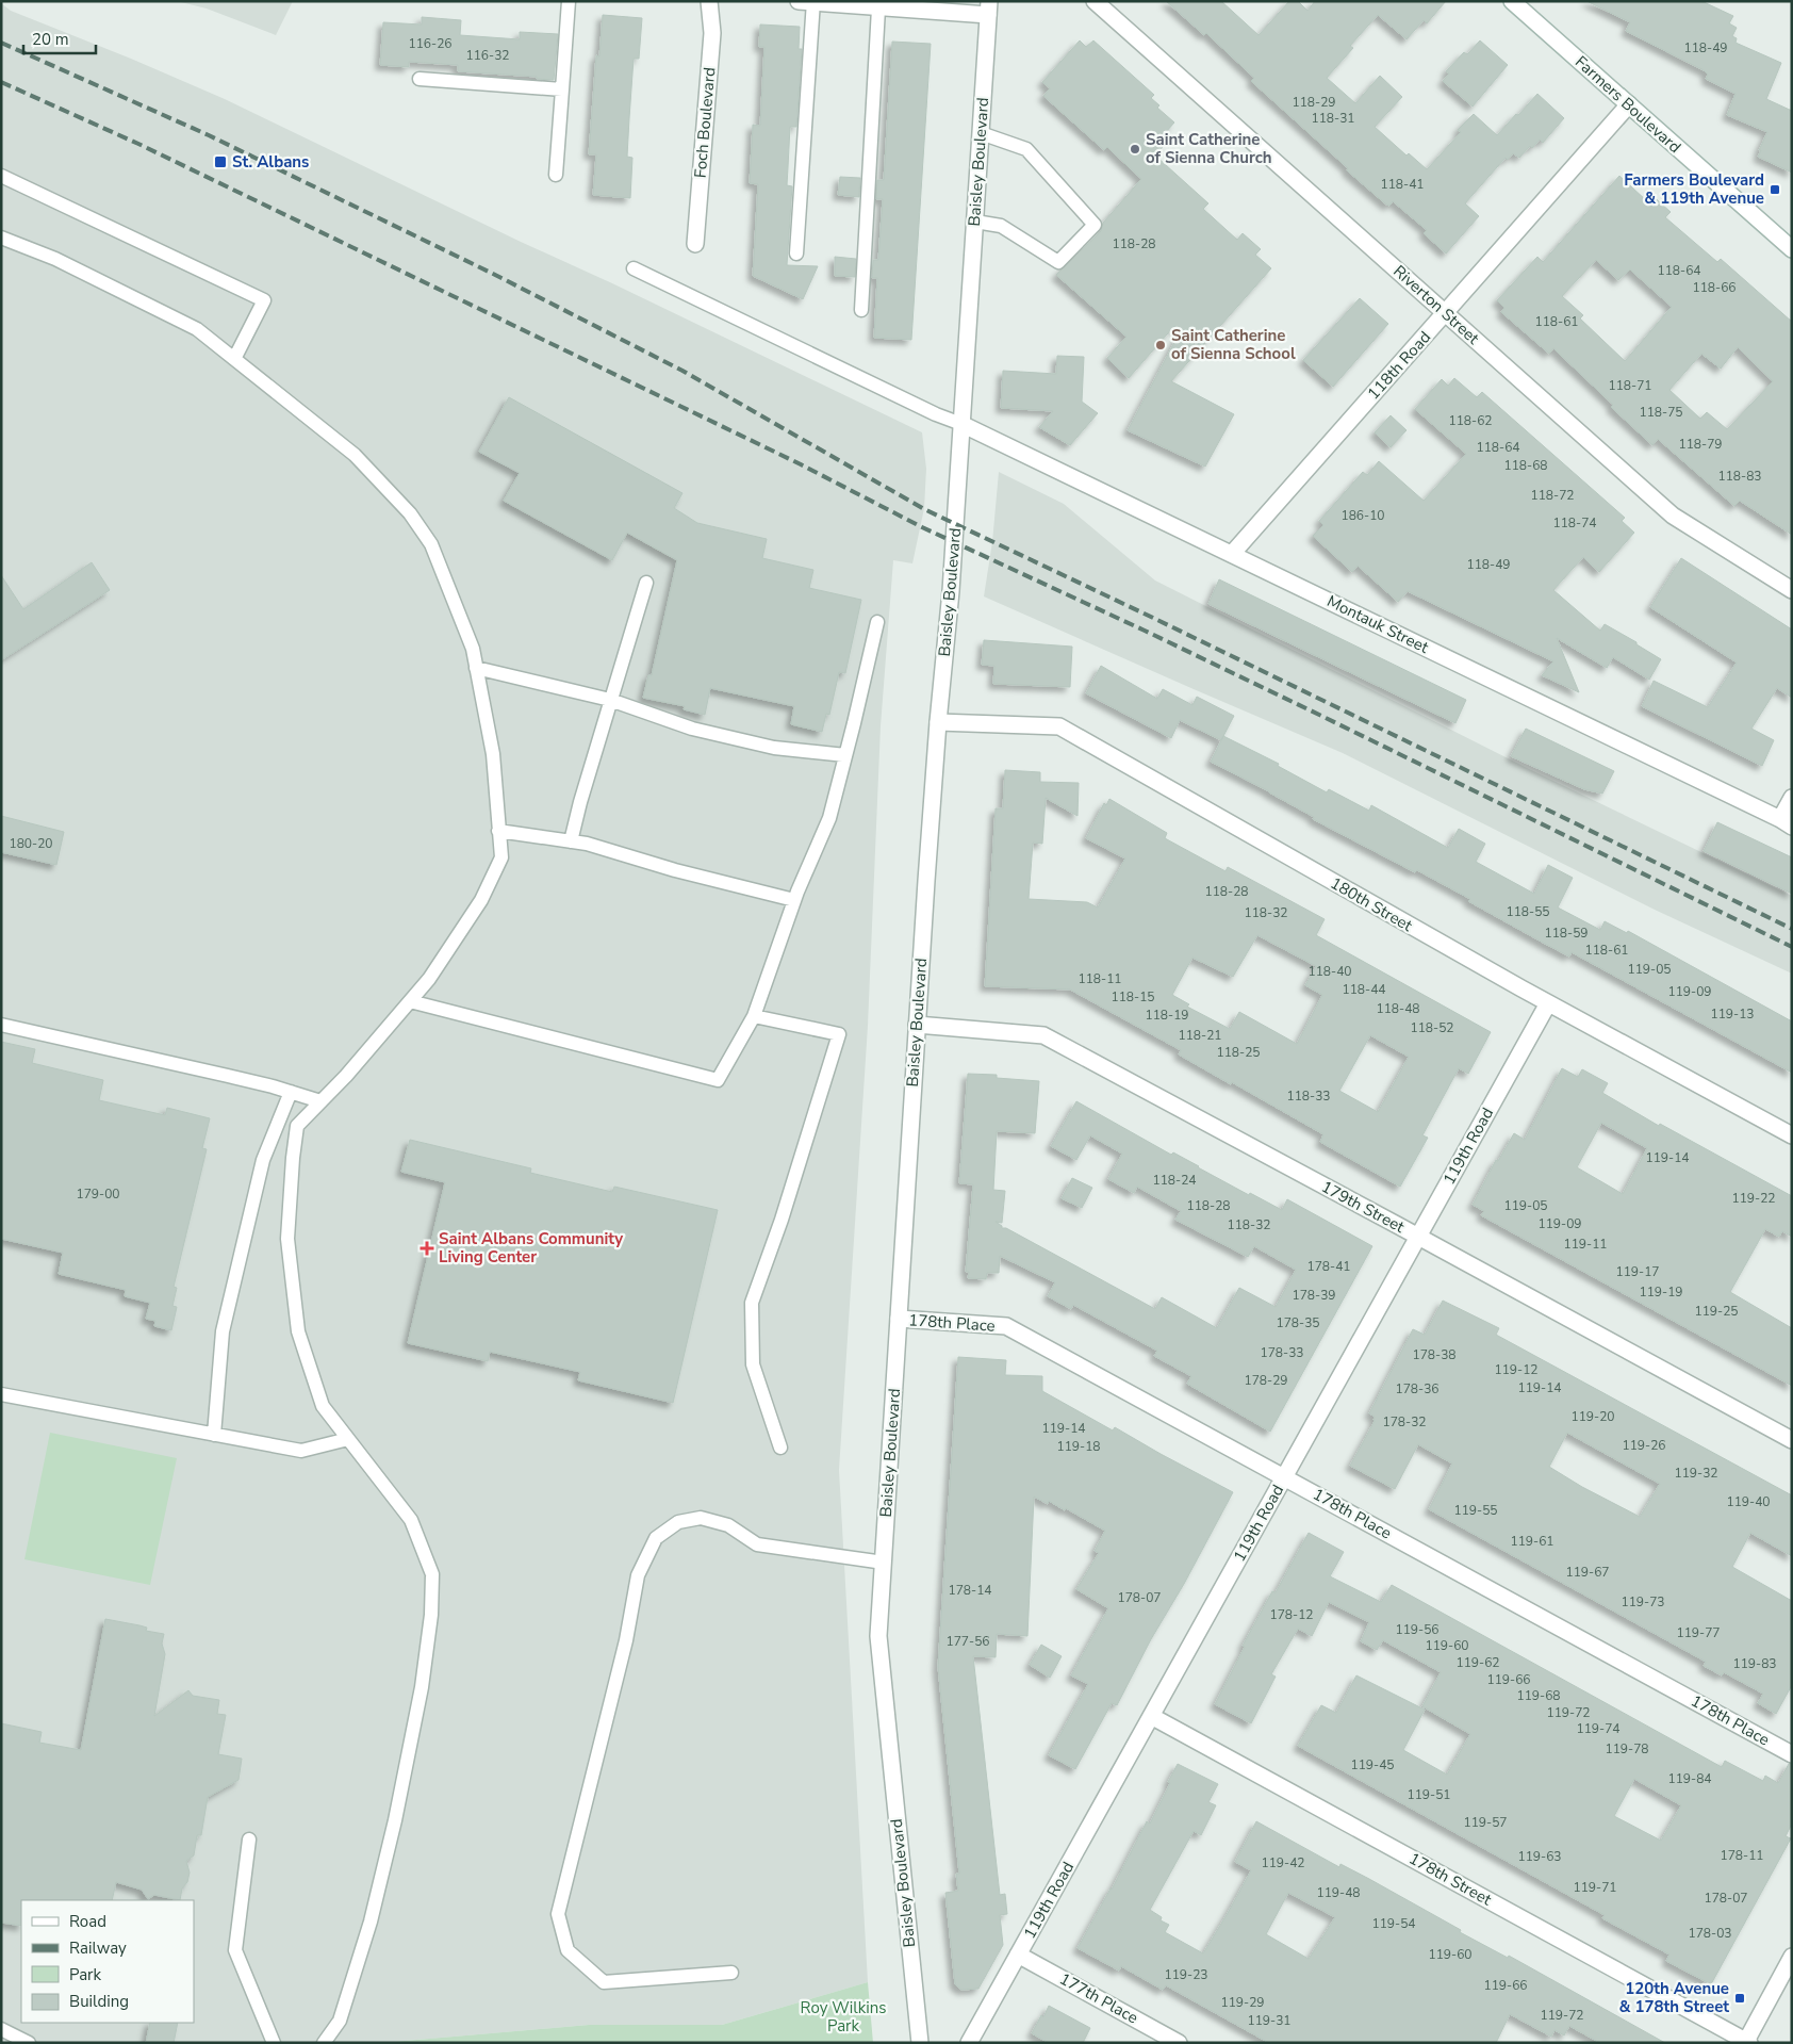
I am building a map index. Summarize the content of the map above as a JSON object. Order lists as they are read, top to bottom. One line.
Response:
{"streets":{"street":["Farmers Boulevard","Foch Boulevard","Baisley Boulevard","Riverton Street","118th Road","Montauk Street","180th Street","119th Road","179th Street","178th Place","178th Street","177th Place"]},"crossings":[["Farmers Boulevard","118th Road"],["Baisley Boulevard","Montauk Street"],["Baisley Boulevard","180th Street"],["Baisley Boulevard","179th Street"],["Baisley Boulevard","178th Place"],["Riverton Street","118th Road"],["118th Road","Montauk Street"],["180th Street","119th Road"],["119th Road","179th Street"],["119th Road","178th Place"],["119th Road","178th Street"],["119th Road","177th Place"]],"parks":["Roy Wilkins Park"],"places":{"other":["Saint Catherine of Sienna Church","Saint Catherine of Sienna School"],"transit":["St. Albans","Farmers Boulevard & 119th Avenue","120th Avenue & 178th Street"],"health":["Saint Albans Community Living Center"]},"house_numbers":["116-26","118-49","116-32","118-29","118-31","118-41","118-28","118-64","118-66","118-61","118-71","118-75","118-62","118-79","118-64","118-68","118-83","118-72","186-10","118-74","118-49","180-20","118-28","118-55","118-32","118-59","118-61","119-05","118-40","118-11","118-44","119-09","118-15","118-48","119-13","118-19","118-52","118-21","118-25","118-33","119-14","118-24","179-00","119-22","118-28","119-05","119-09","118-32","119-11","178-41","119-17","119-19","178-39","119-25","178-35","178-33","178-38","119-12","178-29","119-14","178-36","119-20","178-32","119-14","119-26","119-18","119-32","119-40","119-55","119-61","119-67","178-14","178-07","119-73","178-12","119-56","119-77","177-56","119-60","119-62","119-83","119-66","119-68","119-72","119-74","119-78","119-45","119-84","119-51","119-57","178-11","119-63","119-42","119-71","119-48","178-07","119-54","178-03","119-60","119-23","119-66","119-29","119-72","119-31"],"legend":["Road","Railway","Park","Building"],"scale_bar":"20 m"}
